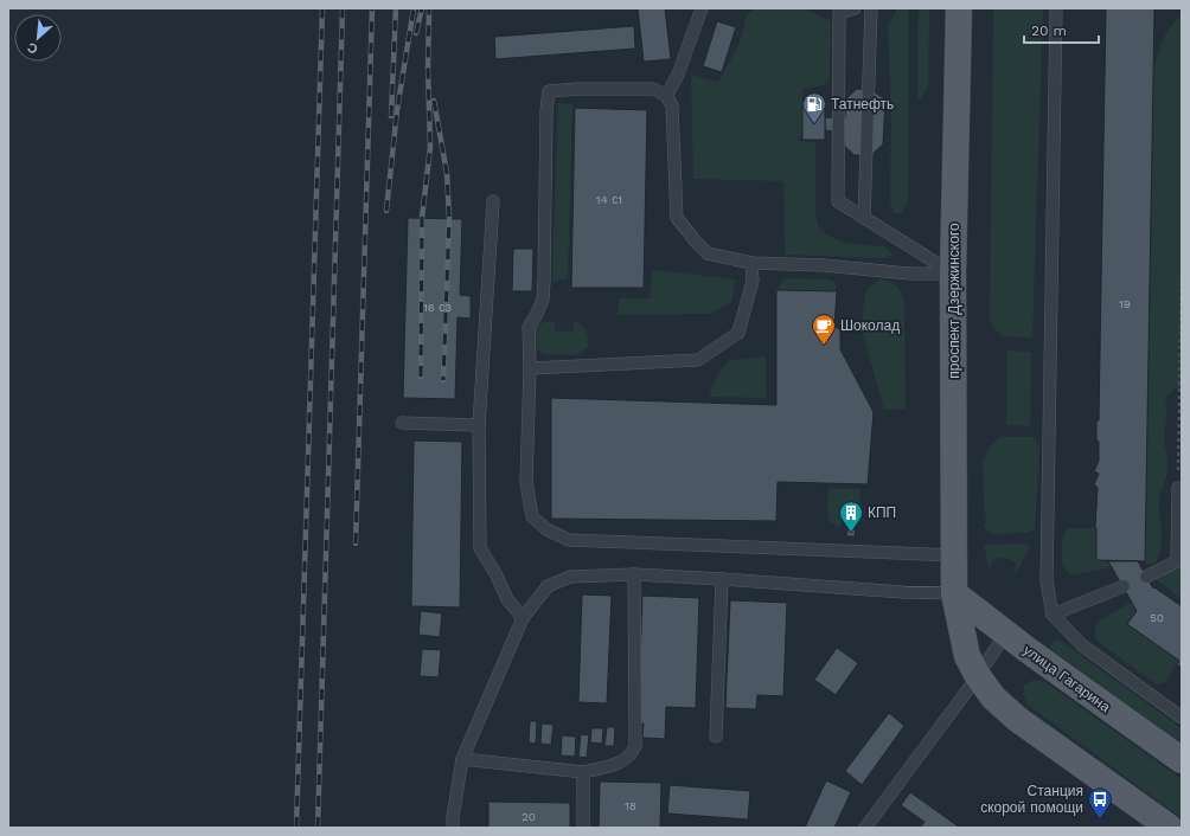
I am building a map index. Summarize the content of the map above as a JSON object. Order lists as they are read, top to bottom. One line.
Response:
{"streets":{"main road":["проспект Дзержинского","улица Гагарина"]},"crossings":[["проспект Дзержинского","улица Гагарина"]],"places":{"fuel station":["Татнефть"],"cafe":["Шоколад"],"building":["КПП"],"bus stop":["Станция скорой помощи"]},"house_numbers":["14 с1","19","16 с3","50","18","20"],"scale_bar":"20 m","north":"bottom left"}
